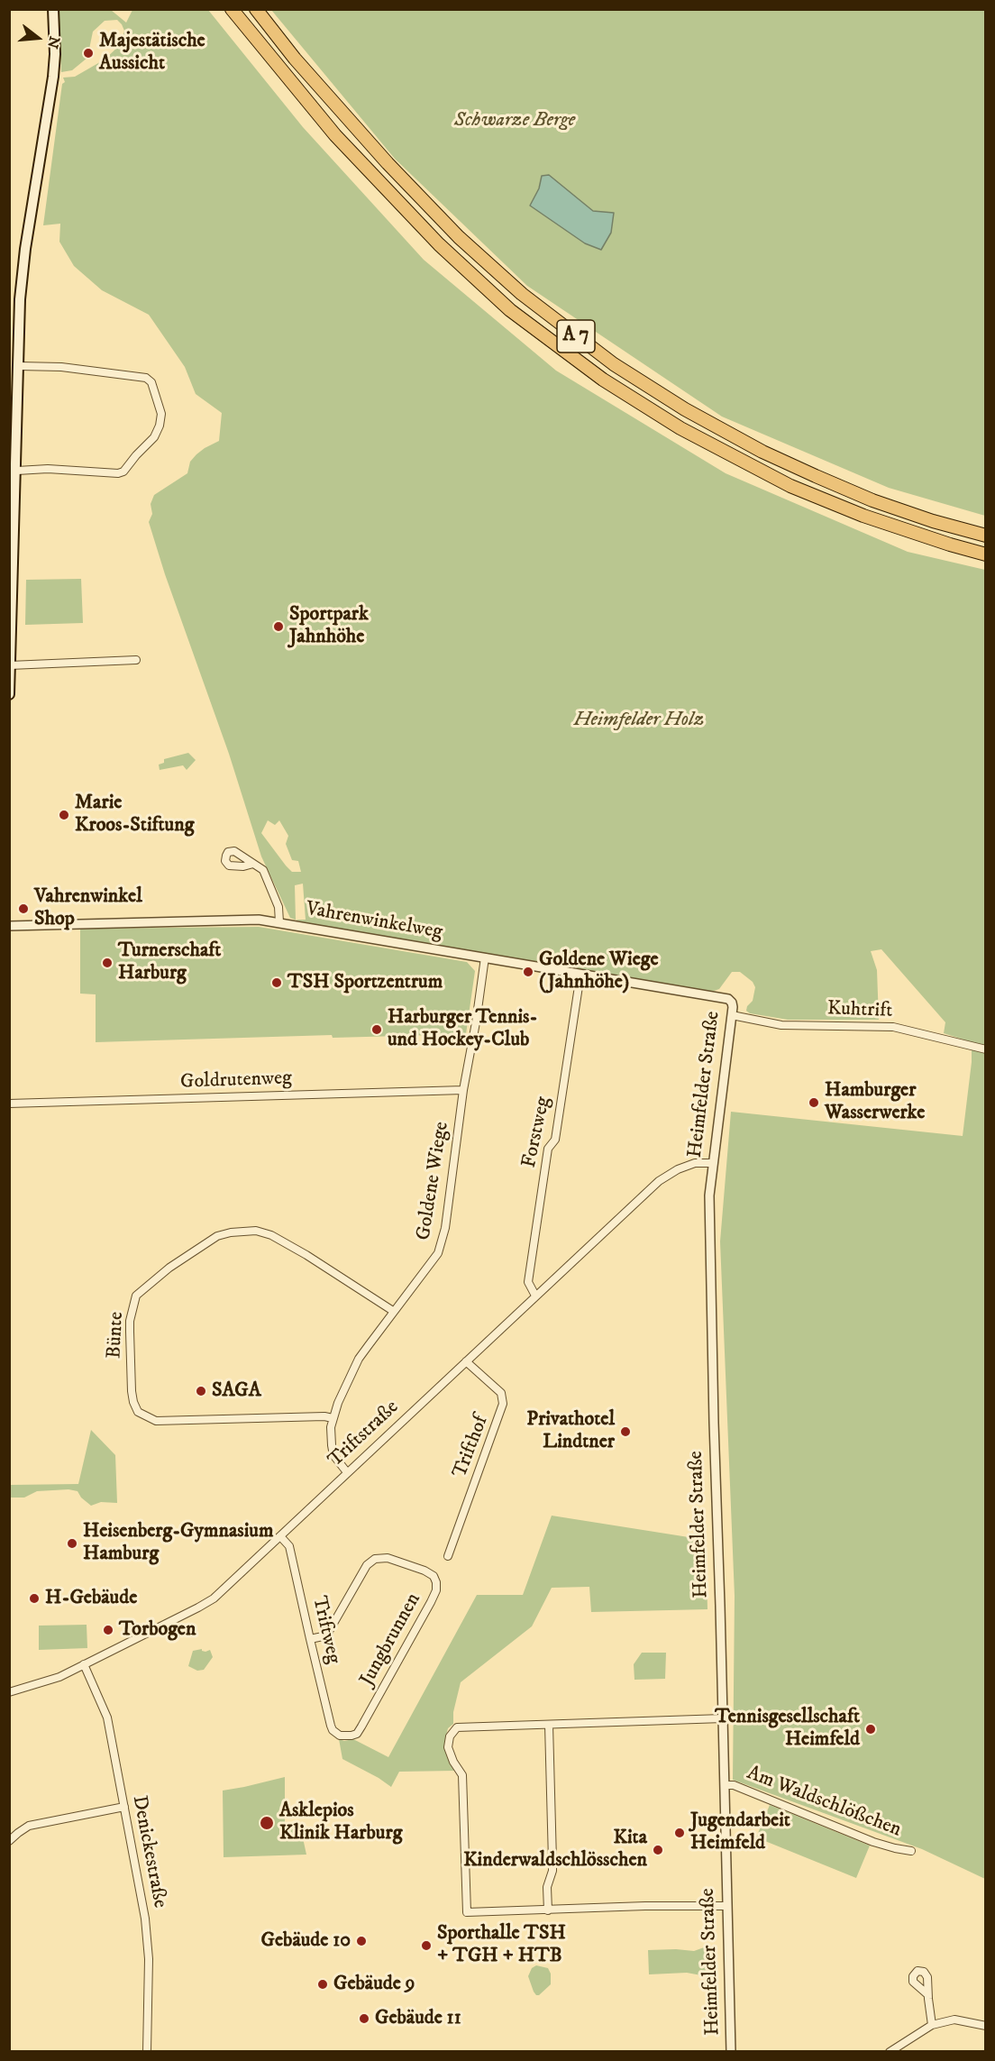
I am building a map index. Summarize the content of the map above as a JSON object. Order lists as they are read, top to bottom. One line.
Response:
{"streets":{"highway":["A 7"],"street":["Vahrenwinkelweg","Kuhtrift","Goldrutenweg","Heimfelder Straße","Forstweg","Goldene Wiege","Bünte","Triftstraße","Trifthof","Triftweg","Jungbrunnen","Am Waldschlößchen","Denickestraße"]},"crossings":[["Vahrenwinkelweg","Heimfelder Straße"],["Vahrenwinkelweg","Forstweg"],["Vahrenwinkelweg","Goldene Wiege"],["Kuhtrift","Heimfelder Straße"],["Goldrutenweg","Goldene Wiege"],["Heimfelder Straße","Triftstraße"],["Heimfelder Straße","Am Waldschlößchen"],["Forstweg","Triftstraße"],["Goldene Wiege","Bünte"],["Goldene Wiege","Triftstraße"],["Triftstraße","Trifthof"],["Triftstraße","Triftweg"],["Triftstraße","Denickestraße"],["Triftweg","Jungbrunnen"]],"parks":["Schwarze Berge","Heimfelder Holz"],"places":["Majestätische Aussicht","Sportpark Jahnhöhe","Marie Kroos-Stiftung","Vahrenwinkel Shop","Turnerschaft Harburg","Goldene Wiege (Jahnhöhe)","TSH Sportzentrum","Harburger Tennis- und Hockey-Club","Hamburger Wasserwerke","SAGA","Privathotel Lindtner","Heisenberg-Gymnasium Hamburg","H-Gebäude","Torbogen","Tennisgesellschaft Heimfeld","Asklepios Klinik Harburg","Jugendarbeit Heimfeld","Kita Kinderwaldschlösschen","Gebäude 10","Sporthalle TSH + TGH + HTB","Gebäude 9","Gebäude 11"],"north":"right"}
